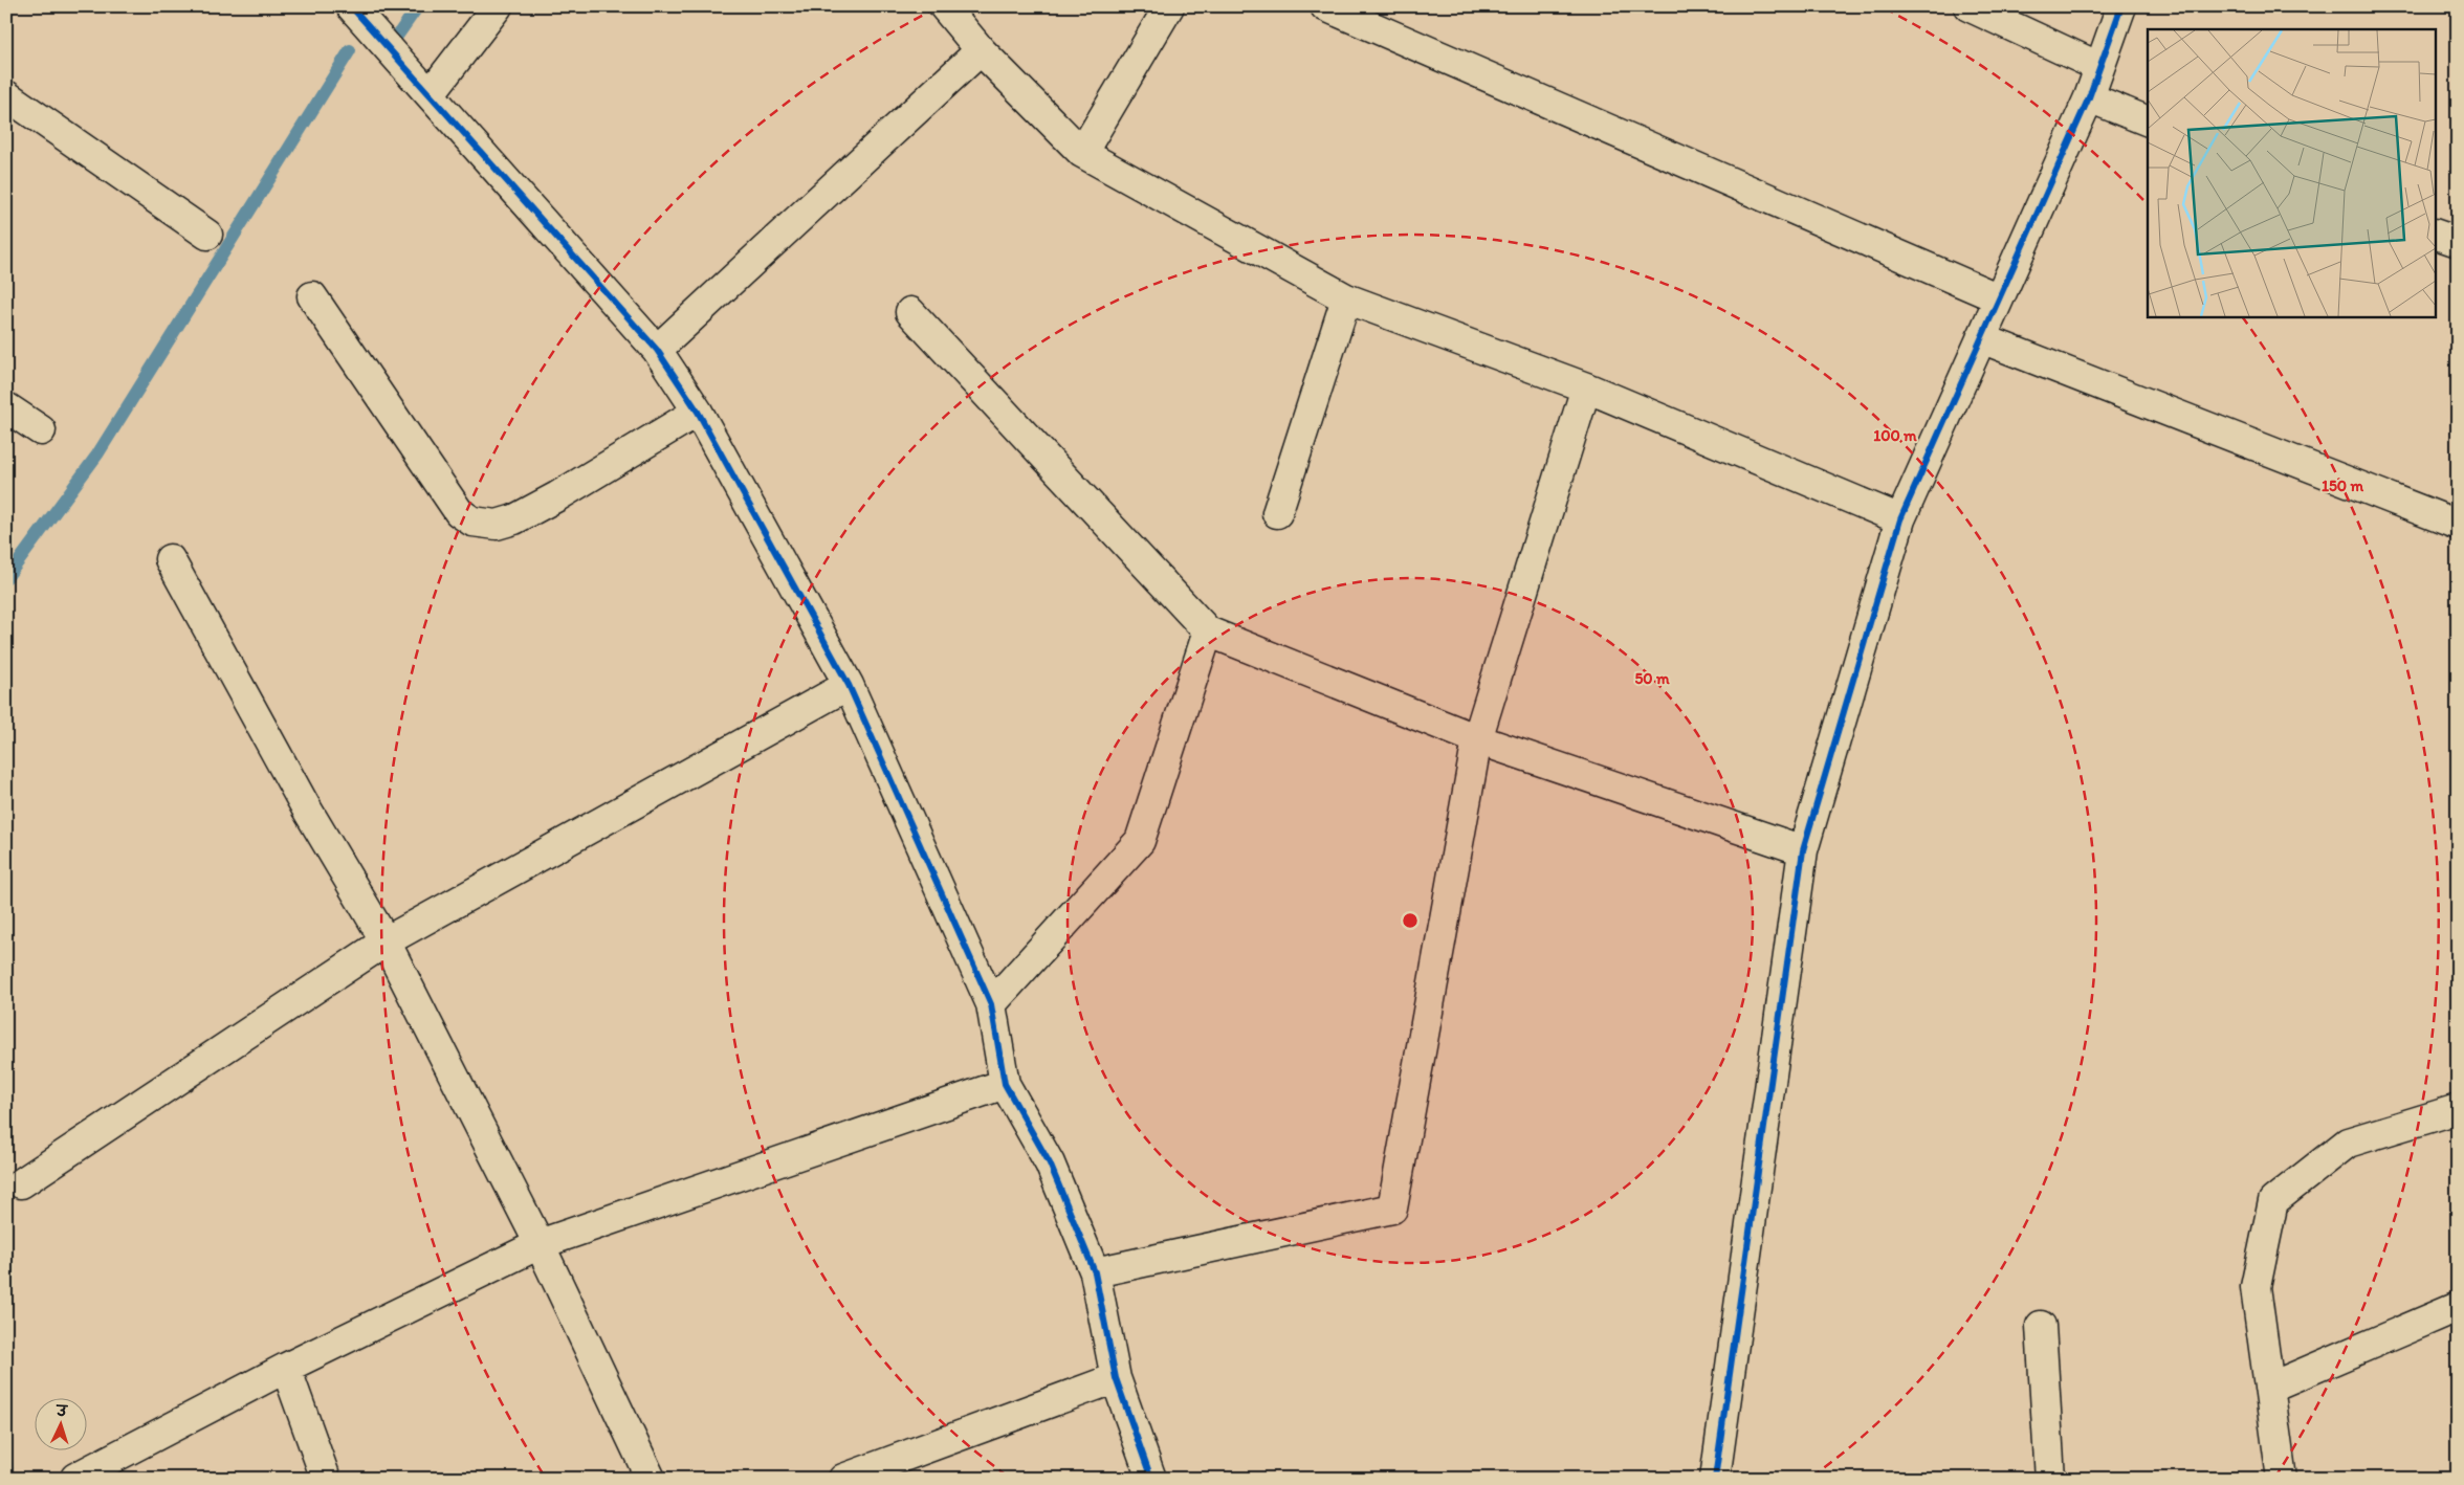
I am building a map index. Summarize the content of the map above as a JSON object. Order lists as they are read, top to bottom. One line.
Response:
{"north":"top","rings":["100 m","150 m","50 m"]}
